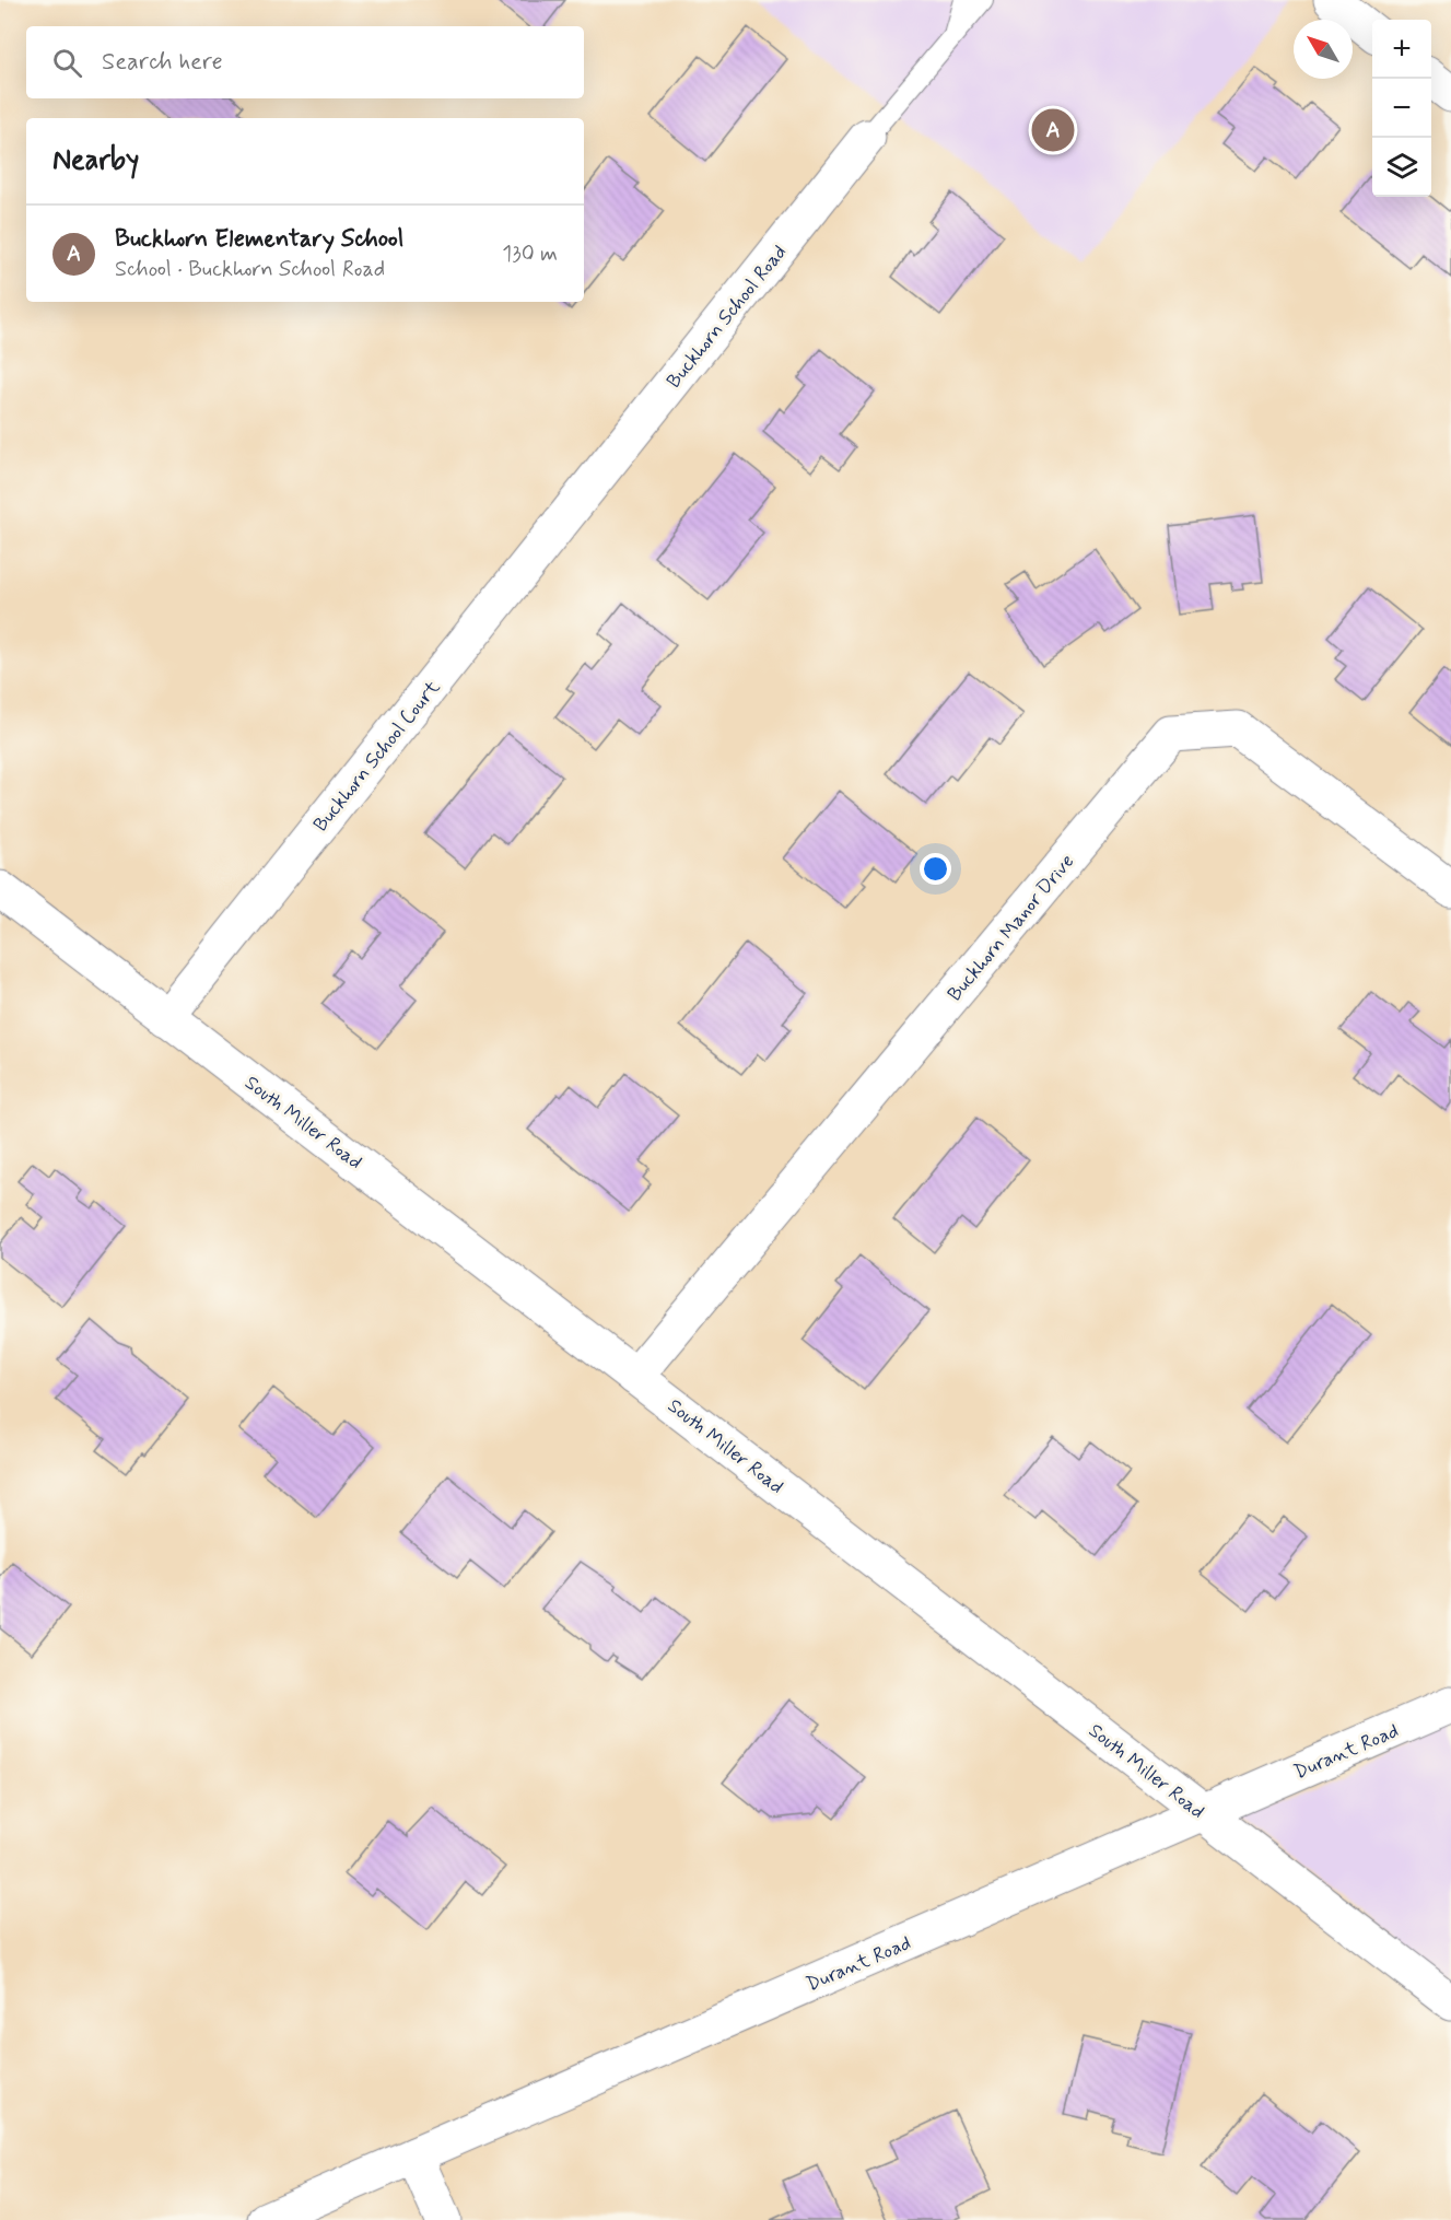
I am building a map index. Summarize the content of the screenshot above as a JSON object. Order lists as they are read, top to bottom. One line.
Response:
{"streets":{"street":["Buckhorn School Road","Buckhorn School Court","Buckhorn Manor Drive","South Miller Road","Durant Road"]},"crossings":[["Buckhorn School Road","Buckhorn School Court"],["Buckhorn School Court","South Miller Road"],["Buckhorn Manor Drive","South Miller Road"],["South Miller Road","Durant Road"]],"north":"top left","page":{"map_buttons":["+","−"],"search":"Search here","pins":"A","heading":"Nearby","list":[{"mark":"A","name":"Buckhorn Elementary School","note":"School · Buckhorn School Road","value":"130 m"}]}}
